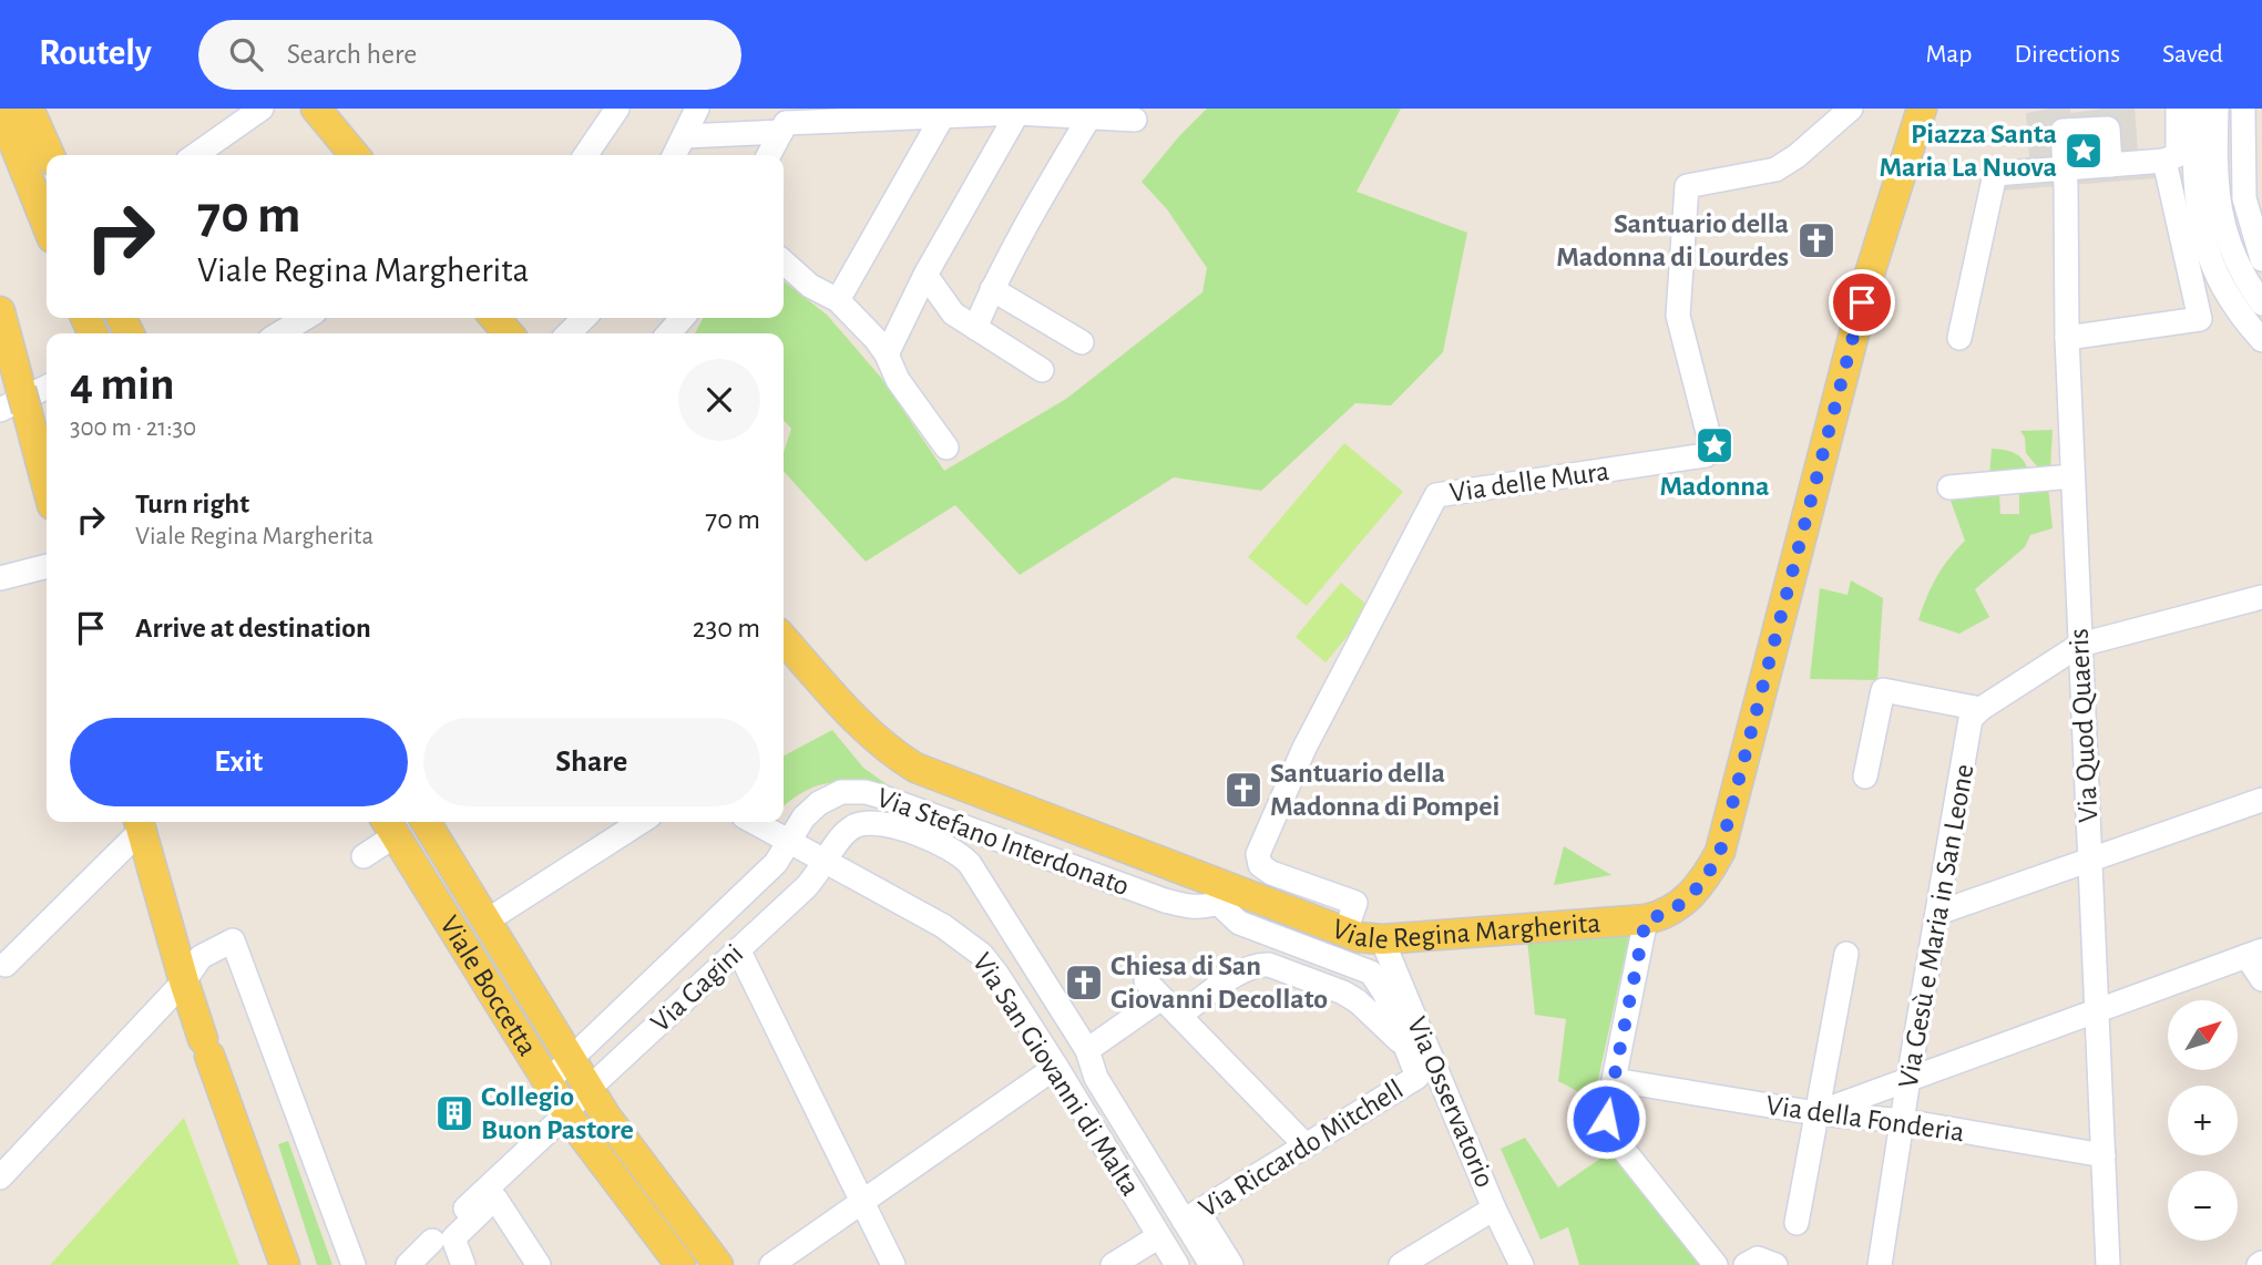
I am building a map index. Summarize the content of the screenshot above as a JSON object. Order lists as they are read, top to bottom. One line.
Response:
{"streets":{"main road":["Viale Regina Margherita","Viale Boccetta"],"street":["Via delle Mura","Via Quod Quaeris","Via Stefano Interdonato","Via Gesù e Maria in San Leone","Via Gagini","Via San Giovanni di Malta","Via Osservatorio","Via della Fonderia","Via Riccardo Mitchell"]},"crossings":[["Via delle Mura","Viale Regina Margherita"],["Via Quod Quaeris","Via della Fonderia"],["Via Stefano Interdonato","Viale Regina Margherita"],["Via Stefano Interdonato","Via Gagini"],["Via Stefano Interdonato","Via San Giovanni di Malta"],["Viale Regina Margherita","Via Osservatorio"],["Via Gesù e Maria in San Leone","Via della Fonderia"],["Viale Boccetta","Via Gagini"],["Via Gagini","Via San Giovanni di Malta"],["Via Gagini","Via Riccardo Mitchell"]],"places":{"place":["Piazza Santa Maria La Nuova","Madonna"],"church":["Santuario della Madonna di Lourdes","Santuario della Madonna di Pompei","Chiesa di San Giovanni Decollato"],"building":["Collegio Buon Pastore"]},"north":"top right","page":{"header":"Routely","search":"Search here","nav":["Map","Directions","Saved"],"turn":["70 m","Viale Regina Margherita"],"heading":["4 min","300 m · 21:30"],"list":[{"name":"Turn right","note":"Viale Regina Margherita","value":"70 m"},{"name":"Arrive at destination","value":"230 m"}],"buttons":["Exit","Share"],"map_buttons":["+","−"]}}
